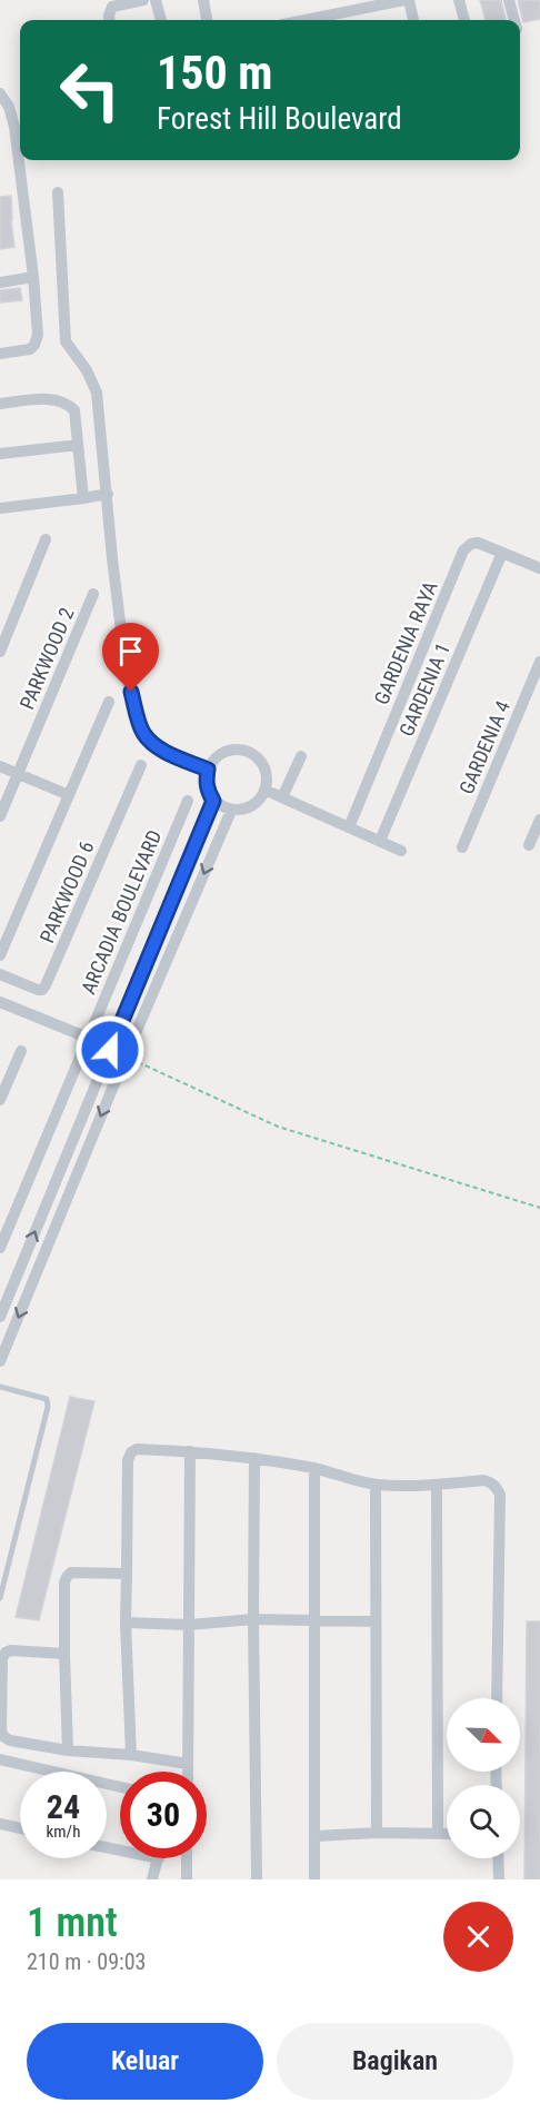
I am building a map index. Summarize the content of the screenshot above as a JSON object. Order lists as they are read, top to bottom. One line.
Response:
{"streets":{"street":["GARDENIA RAYA","PARKWOOD 2","GARDENIA 1","GARDENIA 4","PARKWOOD 6","ARCADIA BOULEVARD"]},"crossings":[["GARDENIA RAYA","GARDENIA 1"]],"north":"bottom right","page":{"turn":["150 m","Forest Hill Boulevard"],"speed":"24 km/h","limit":"30","heading":["1 mnt","210 m · 09:03"],"buttons":["Keluar","Bagikan"]}}
